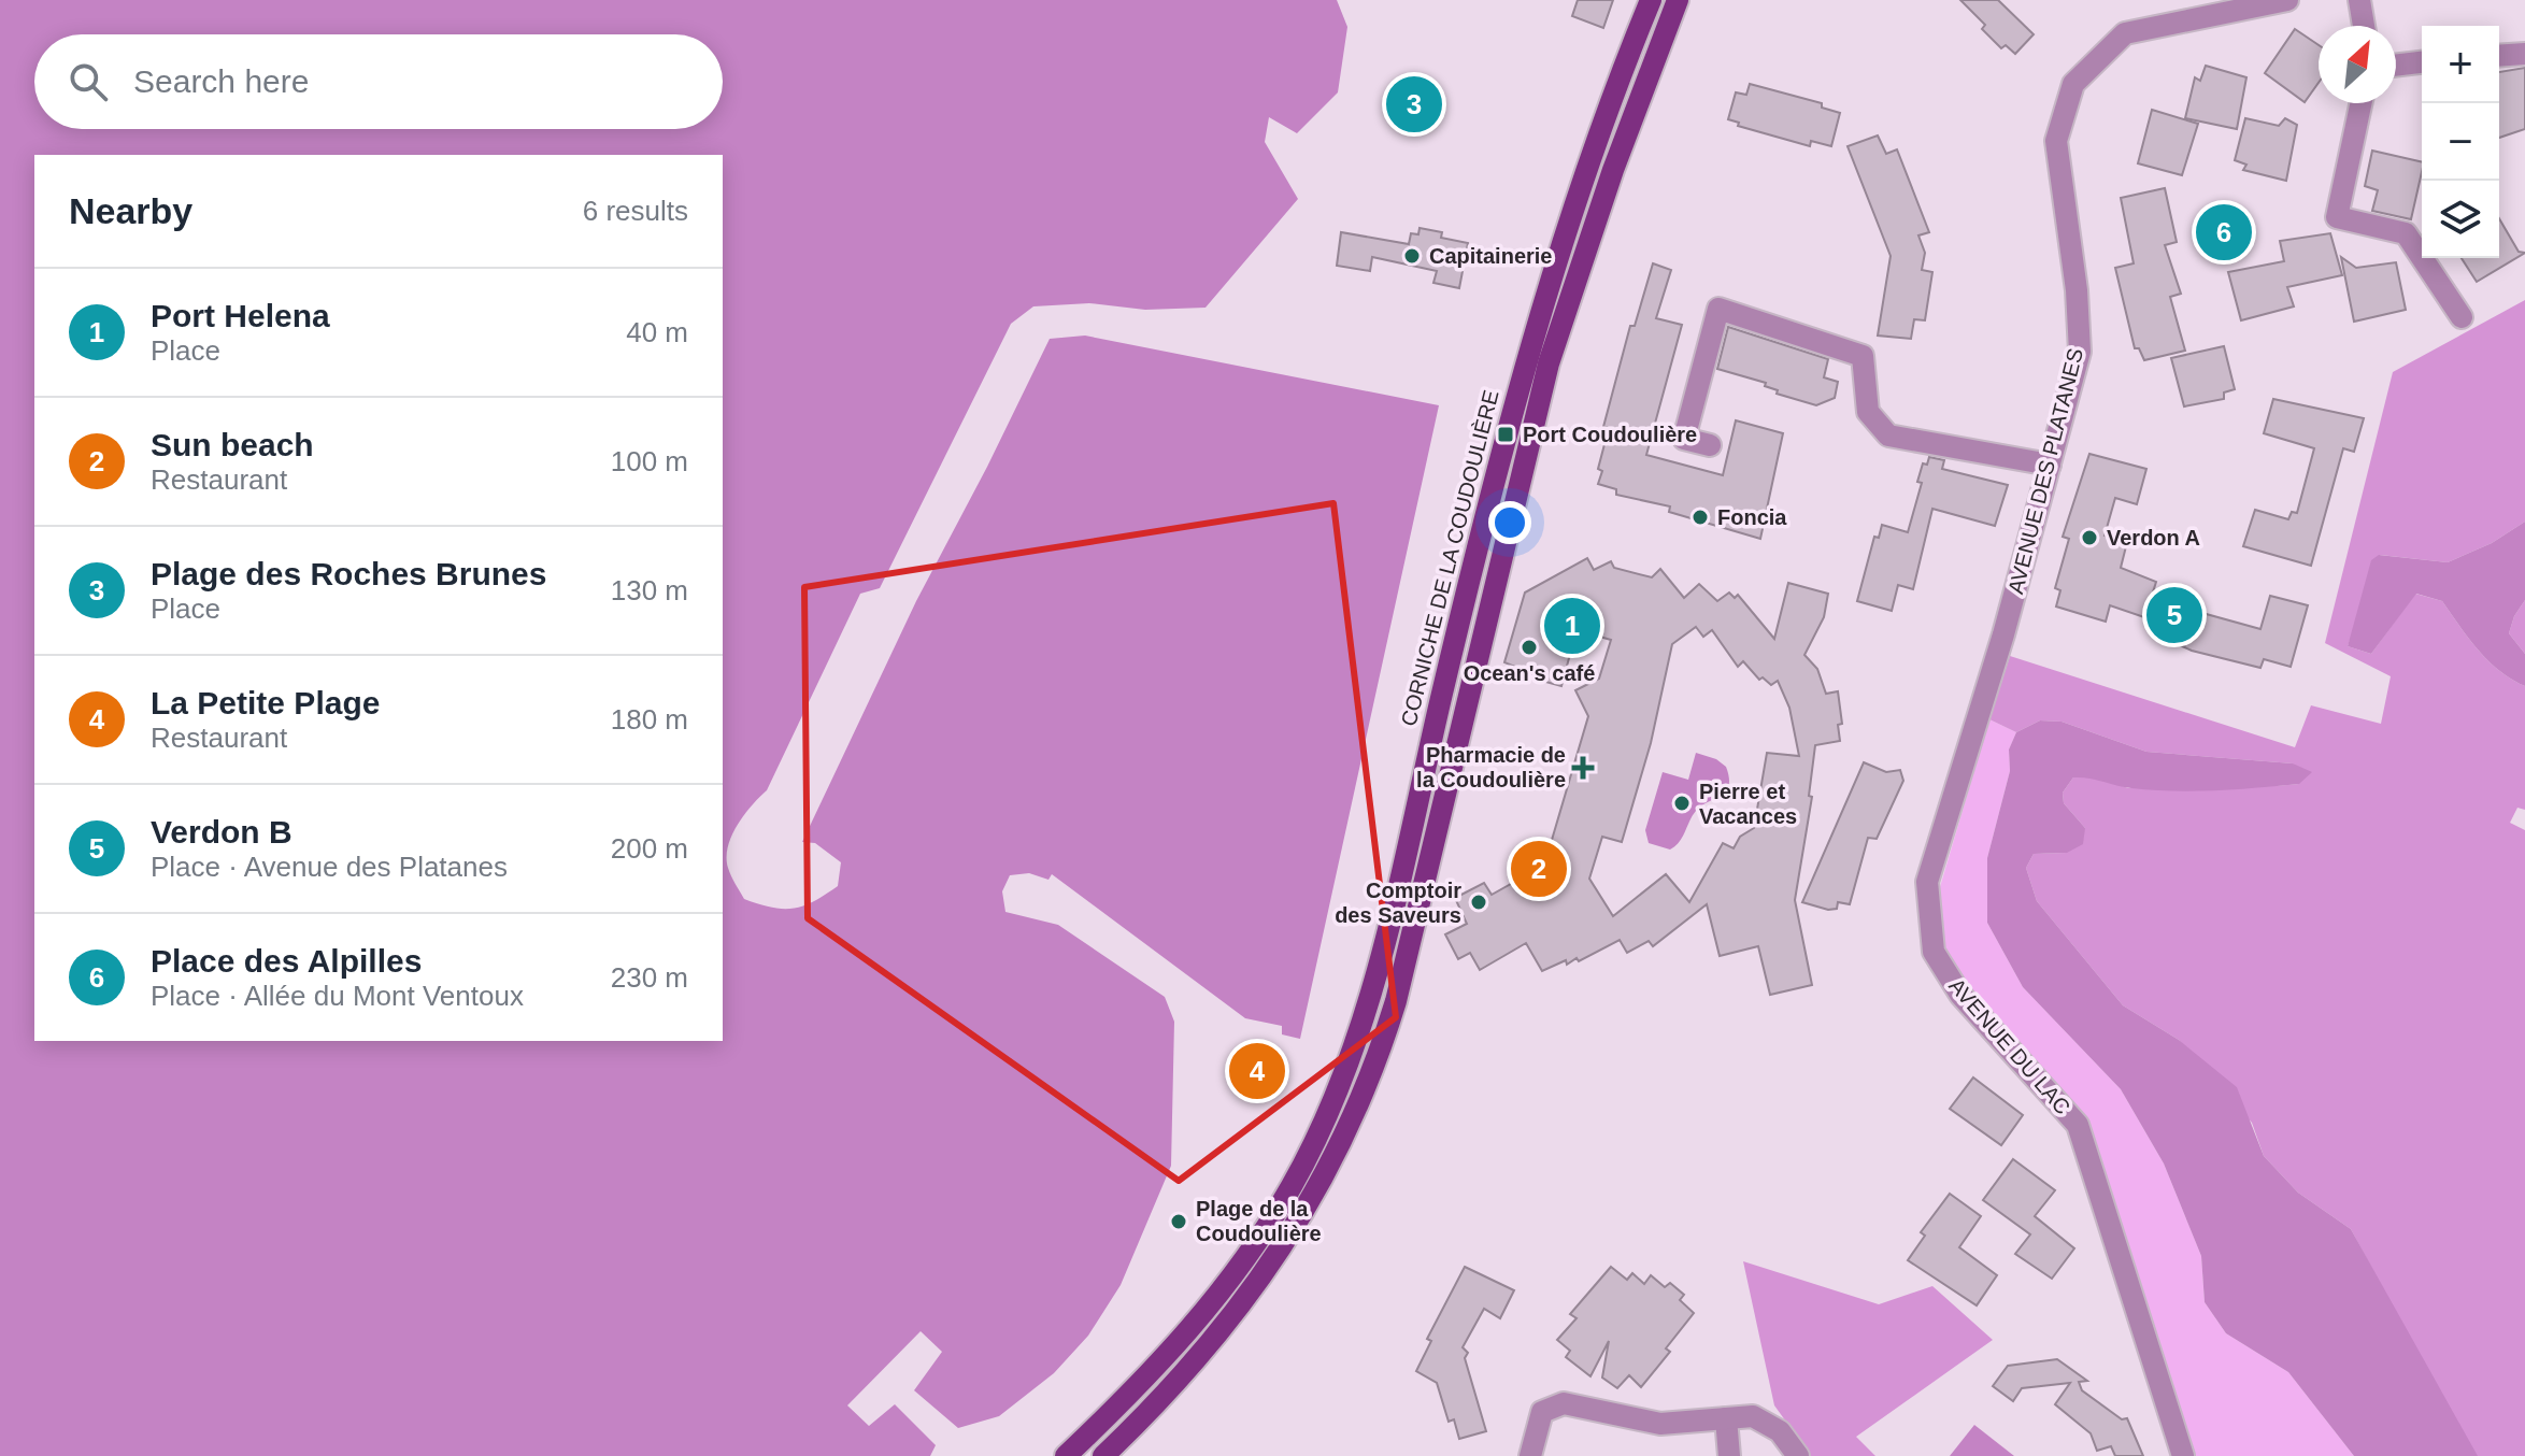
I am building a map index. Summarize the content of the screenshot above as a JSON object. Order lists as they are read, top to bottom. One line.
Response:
{"streets":{"main road":["CORNICHE DE LA COUDOULIÈRE"],"street":["AVENUE DES PLATANES","AVENUE DU LAC"]},"crossings":[["AVENUE DES PLATANES","AVENUE DU LAC"]],"places":{"other":["Capitainerie","Foncia","Verdon A","Ocean's café","Pierre et Vacances","Comptoir des Saveurs","Plage de la Coudoulière"],"transit":["Port Coudoulière"],"health":["Pharmacie de la Coudoulière"]},"north":"top right","page":{"map_buttons":["+","−"],"search":"Search here","pins":["3","6","5","1","2","4"],"heading":["Nearby","6 results"],"list":[{"mark":"1","name":"Port Helena","note":"Place","value":"40 m"},{"mark":"2","name":"Sun beach","note":"Restaurant","value":"100 m"},{"mark":"3","name":"Plage des Roches Brunes","note":"Place","value":"130 m"},{"mark":"4","name":"La Petite Plage","note":"Restaurant","value":"180 m"},{"mark":"5","name":"Verdon B","note":"Place · Avenue des Platanes","value":"200 m"},{"mark":"6","name":"Place des Alpilles","note":"Place · Allée du Mont Ventoux","value":"230 m"}]}}
